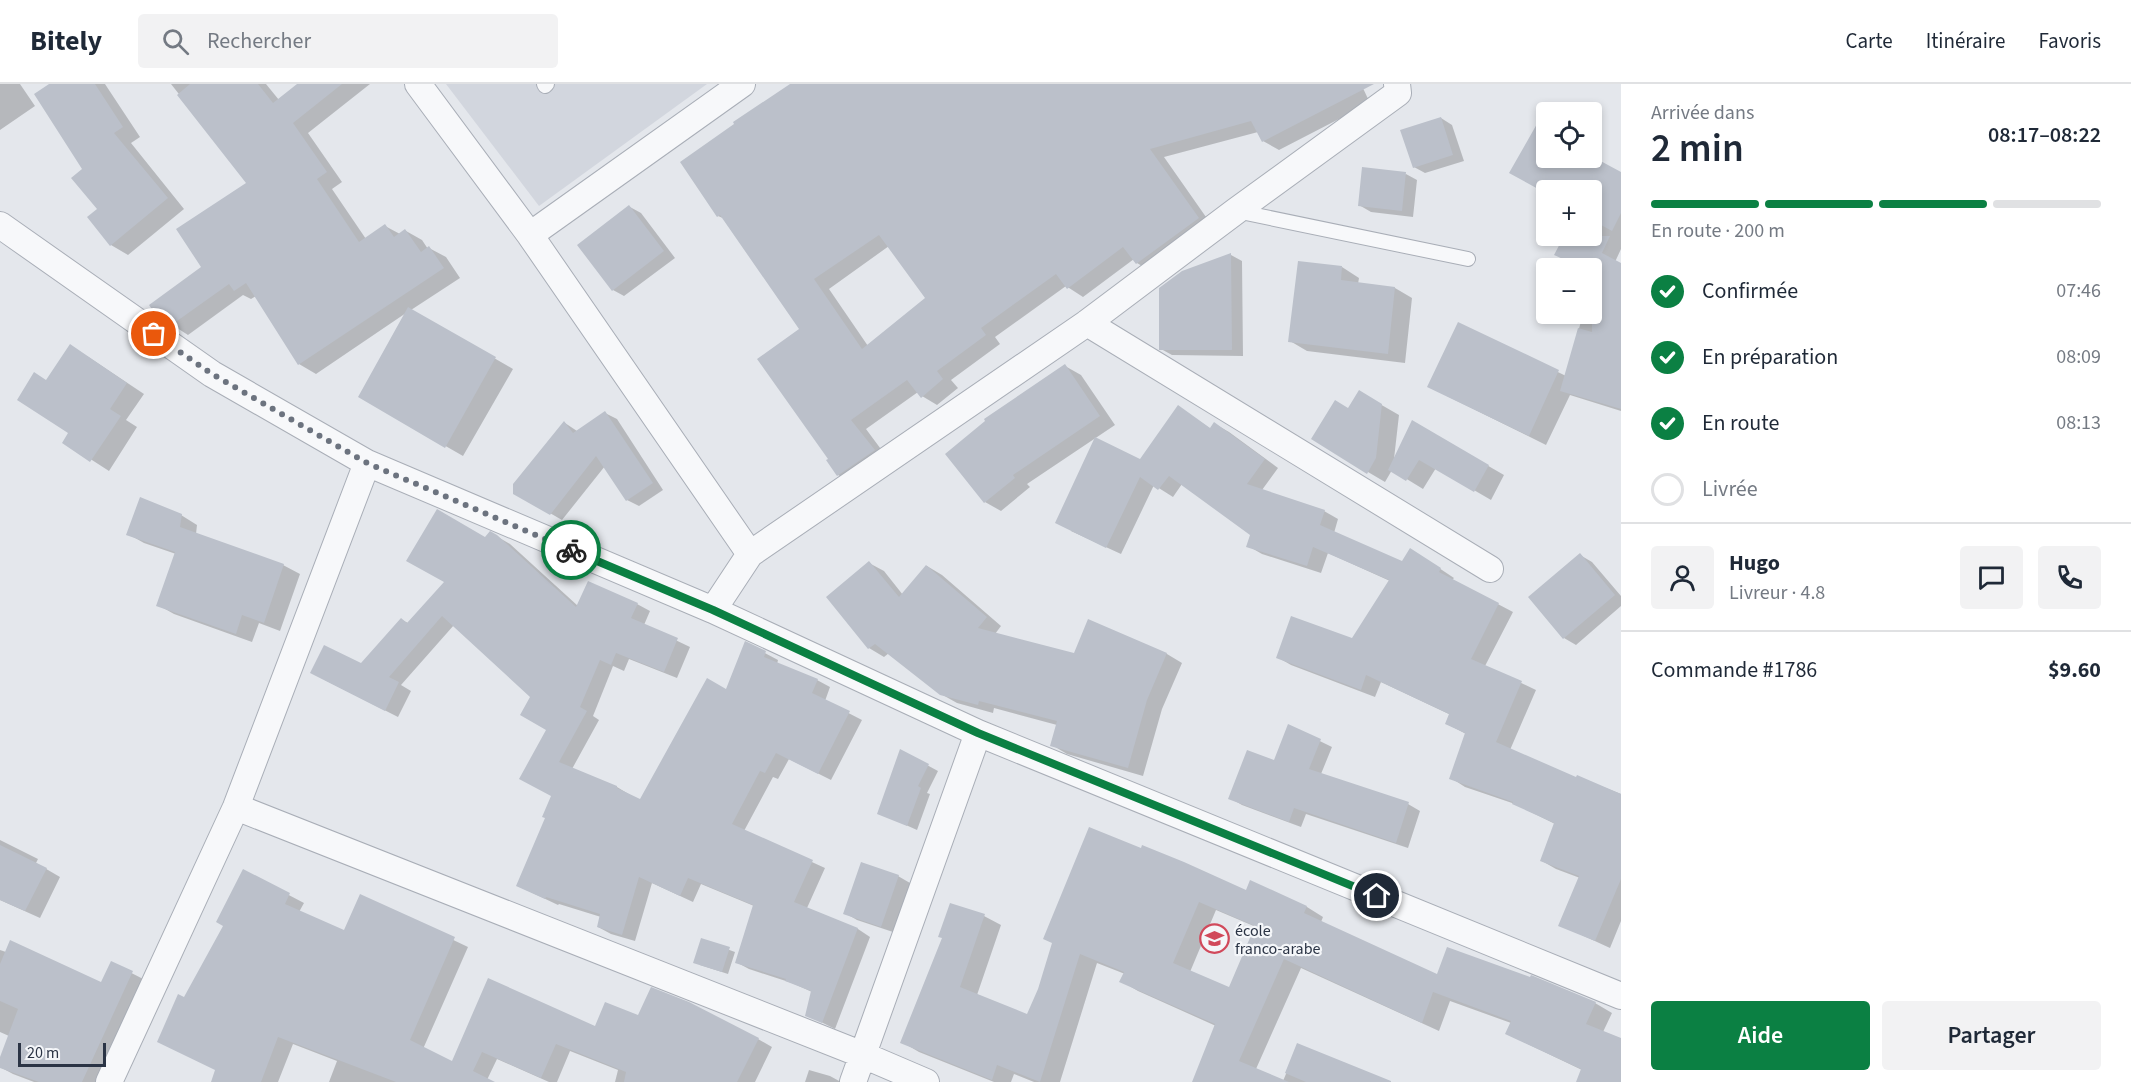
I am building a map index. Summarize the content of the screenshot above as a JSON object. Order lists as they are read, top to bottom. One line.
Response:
{"places":{"school or university":["école franco-arabe"]},"scale_bar":"20 m","page":{"header":"Bitely","search":"Rechercher","nav":["Carte","Itinéraire","Favoris"],"heading":["2 min","Arrivée dans","08:17–08:22"],"panel":["Hugo","Livreur · 4.8","Commande #1786","$9.60"],"map_buttons":["+","−"],"bar":"En route · 200 m","list":[["Confirmée","07:46"],["En préparation","08:09"],["En route","08:13"],"Livrée"],"buttons":["Aide","Partager"],"scale":"20 m"}}
